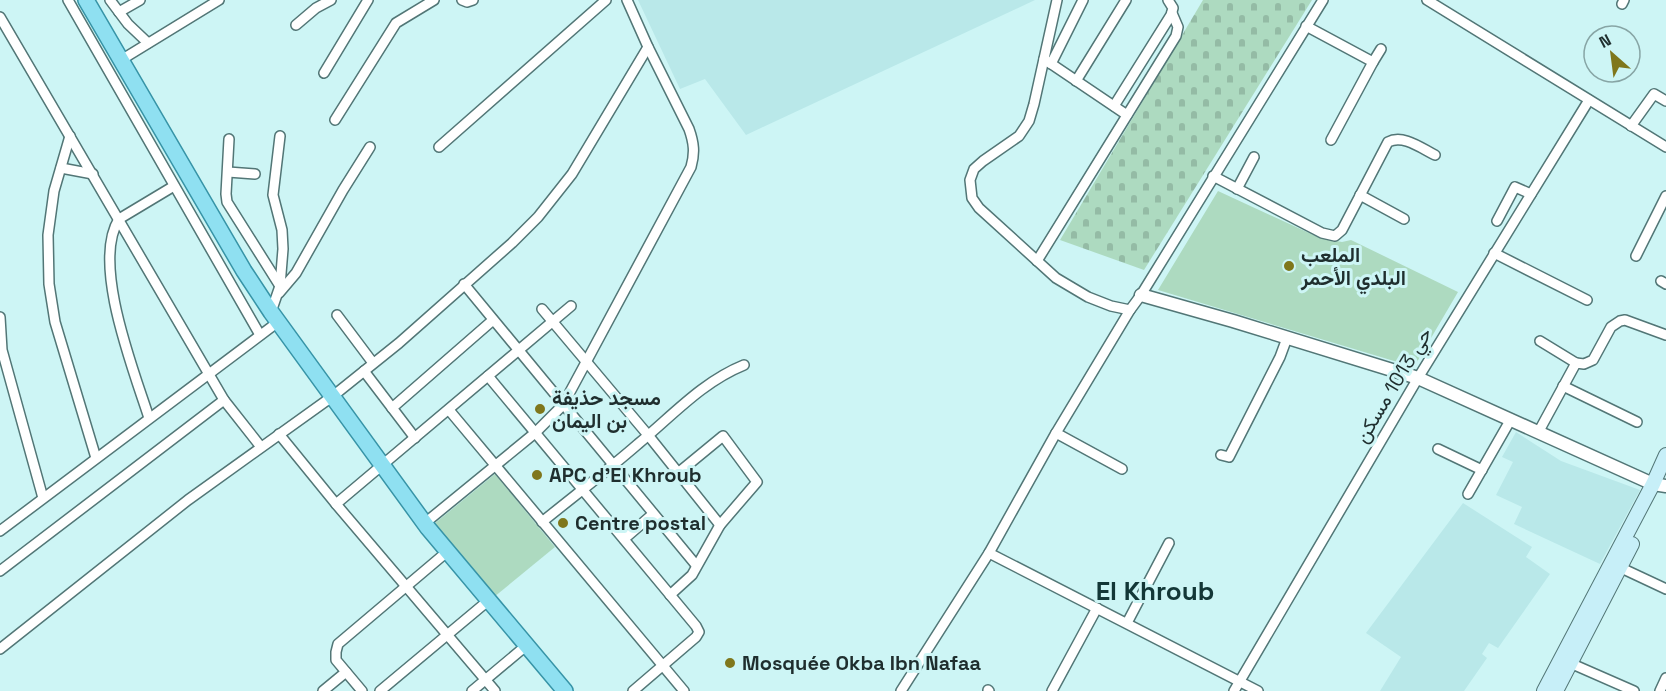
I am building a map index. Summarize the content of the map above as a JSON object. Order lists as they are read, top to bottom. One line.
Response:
{"streets":{"street":["حي 1013 مسكن"]},"districts":["El Khroub"],"places":["الملعب البلدي الأحمر","مسجد حذيفة بن اليمان","APC d'El Khroub","Centre postal","Mosquée Okba Ibn Nafaa"],"north":"top left"}
